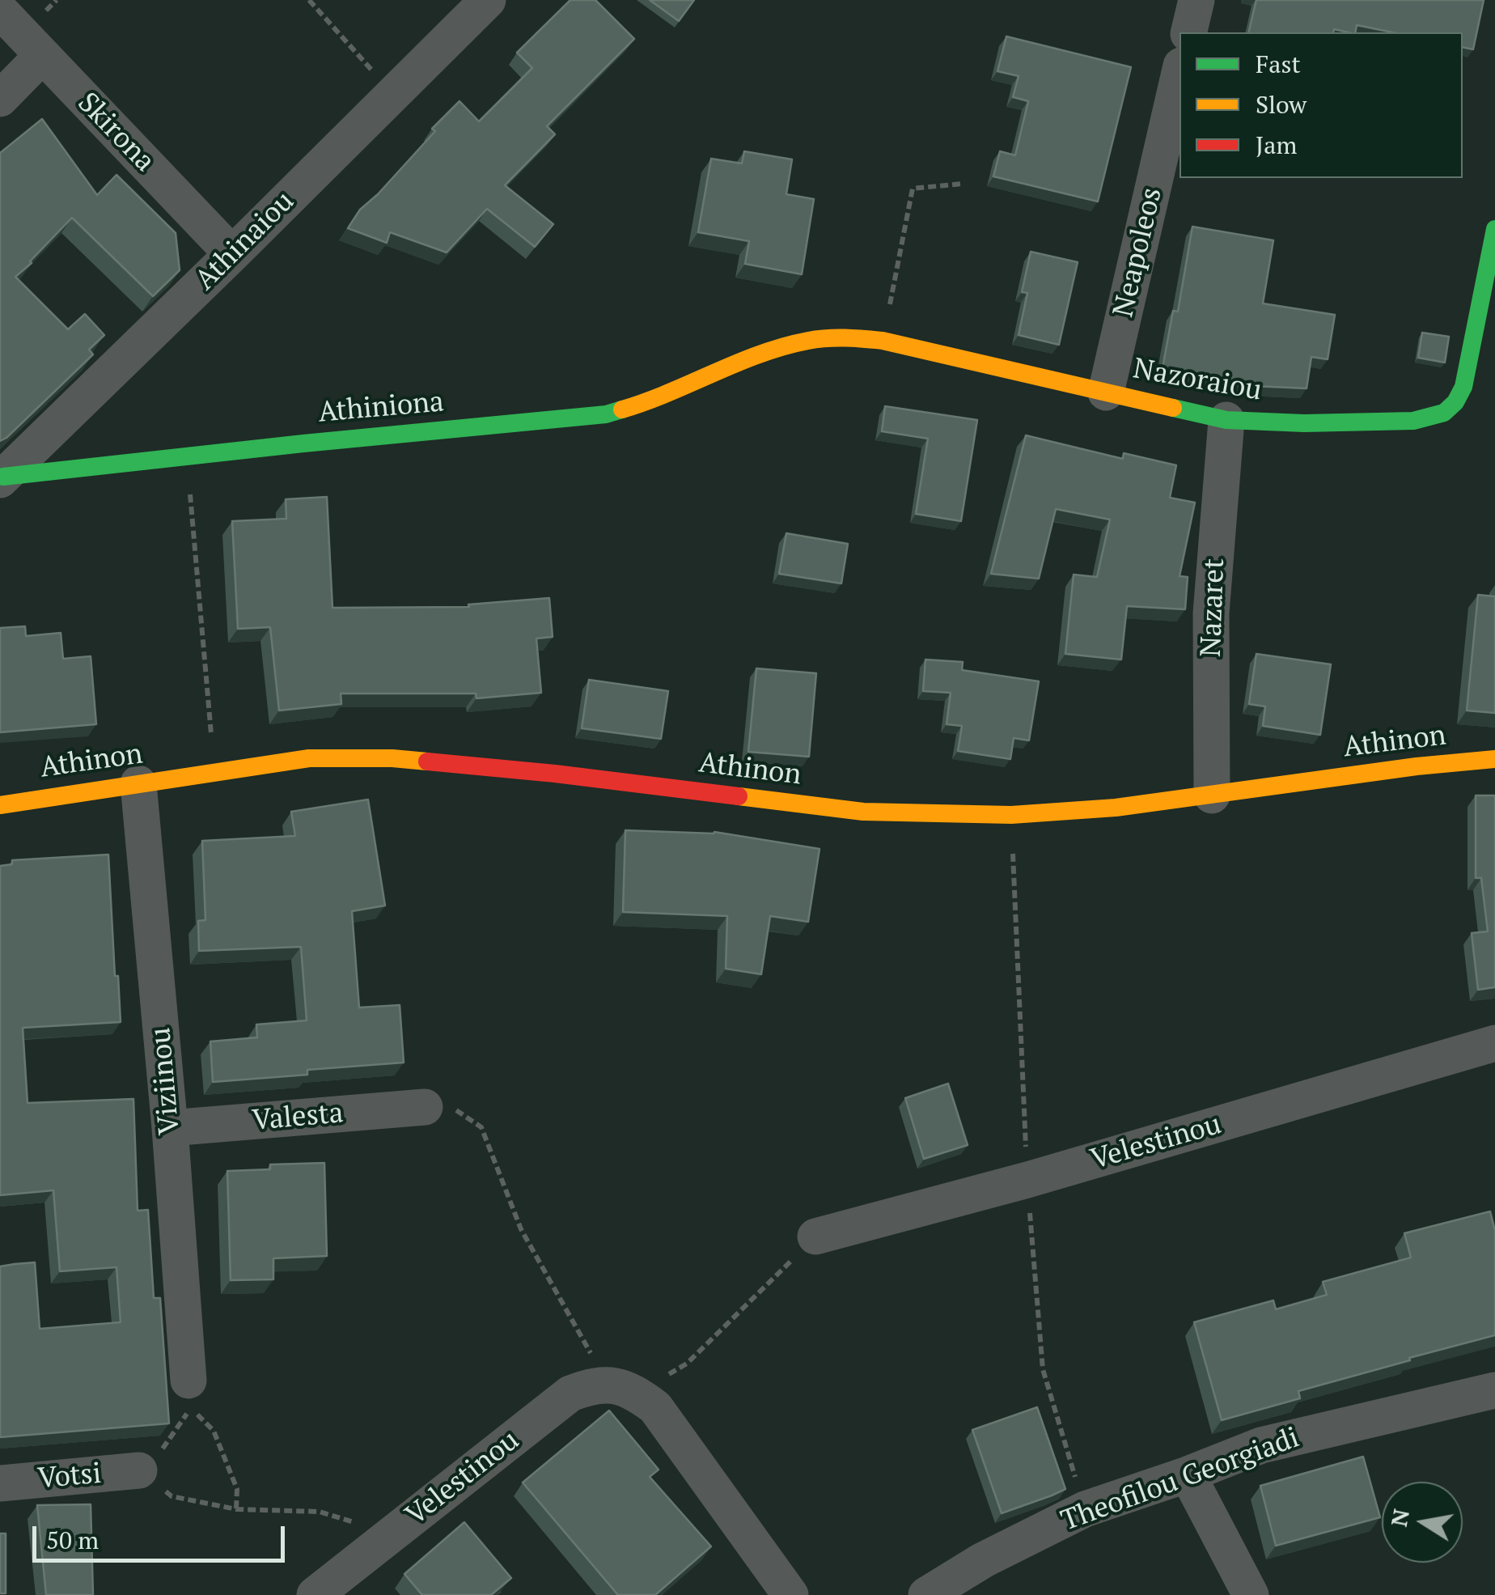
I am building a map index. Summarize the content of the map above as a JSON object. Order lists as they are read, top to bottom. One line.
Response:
{"streets":{"street":["Skirona","Athinaiou","Neapoleos","Nazoraiou","Athiniona","Nazaret","Athinon","Viziinou","Valesta","Velestinou","Votsi","Theofilou Georgiadi"]},"crossings":[["Skirona","Athinaiou"],["Athinaiou","Athiniona"],["Neapoleos","Nazoraiou"],["Nazoraiou","Athiniona"],["Nazoraiou","Nazaret"],["Nazaret","Athinon"],["Athinon","Viziinou"],["Viziinou","Valesta"]],"legend":["Fast","Slow","Jam"],"scale_bar":"50 m","north":"left"}
